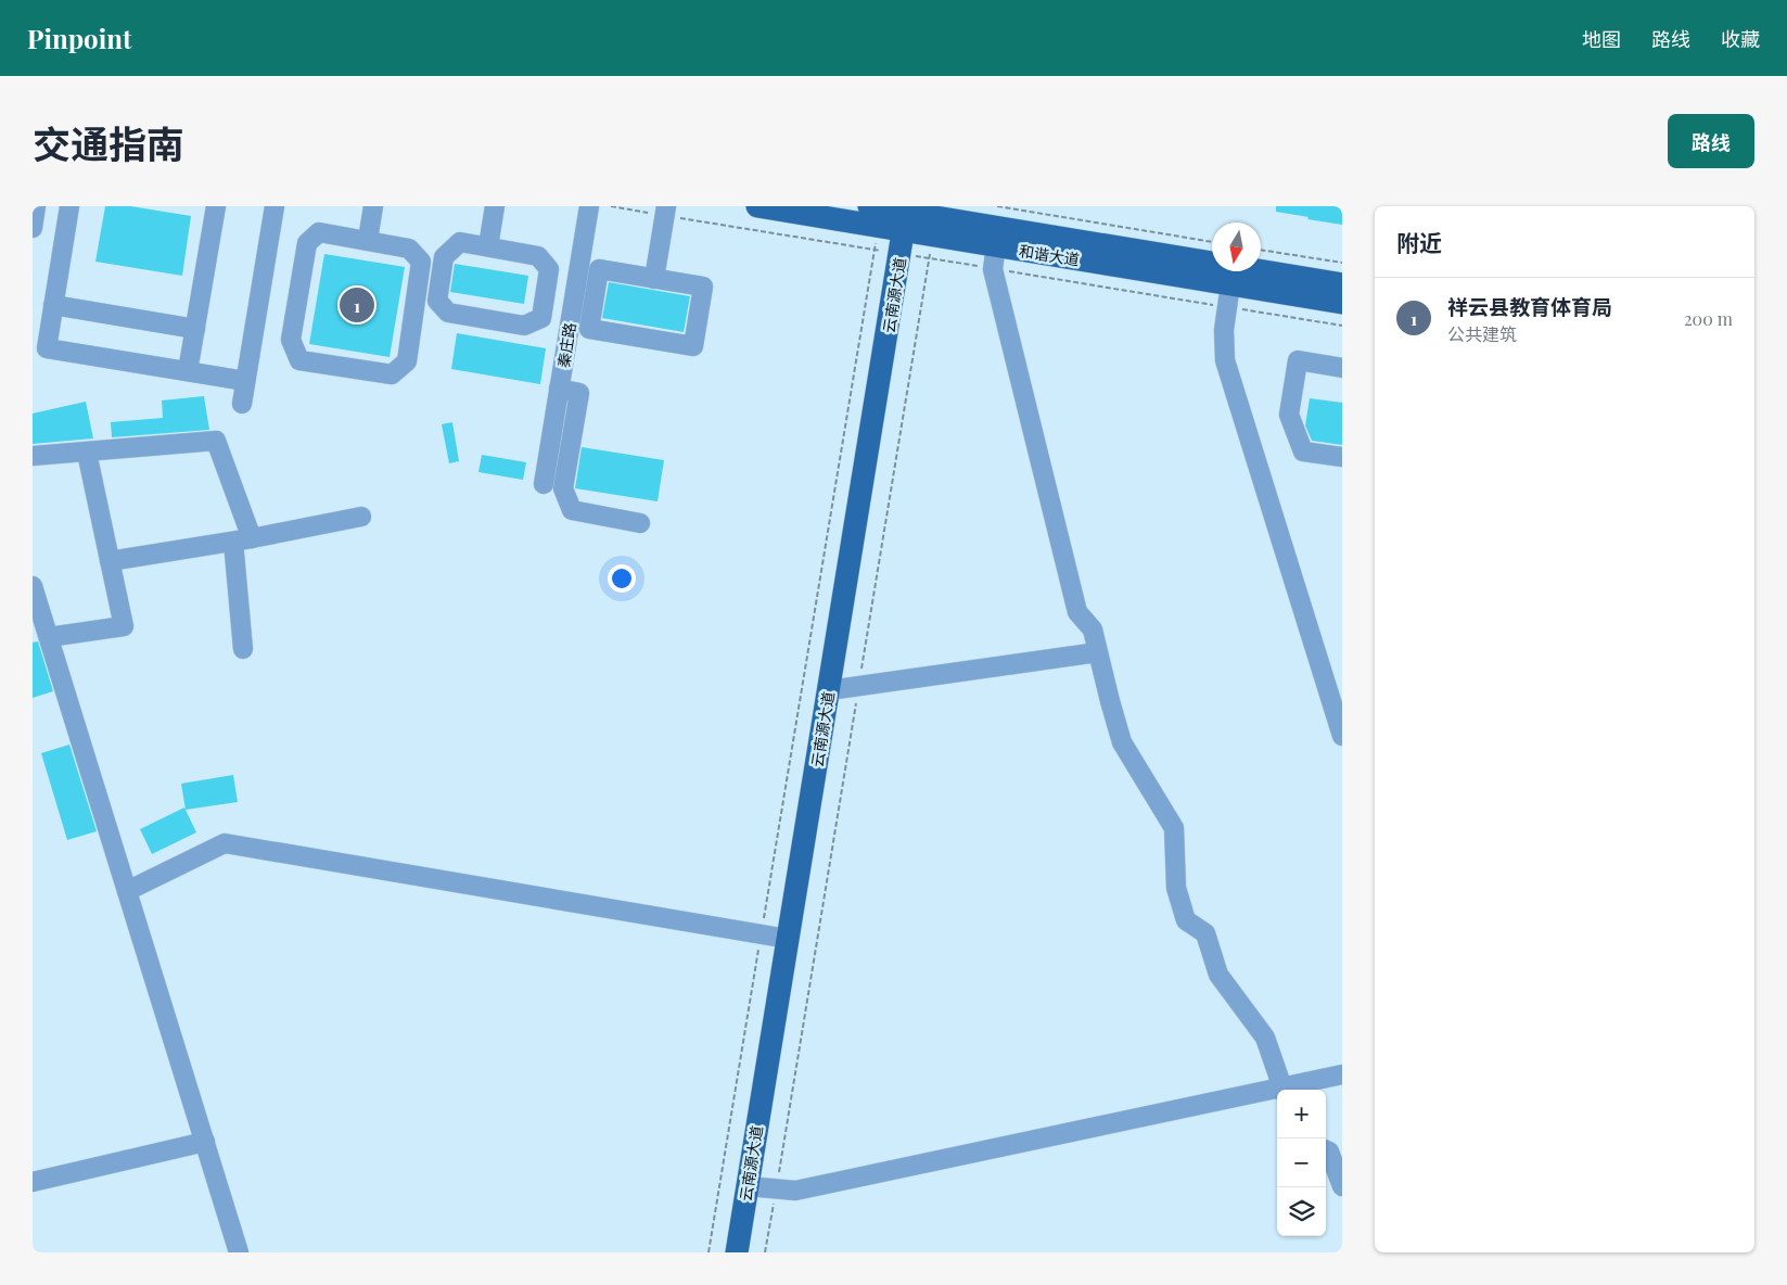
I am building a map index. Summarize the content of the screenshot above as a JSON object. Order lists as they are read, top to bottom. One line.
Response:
{"streets":{"main road":["和谐大道","云南源大道"],"street":["秦庄路"]},"crossings":[["和谐大道","云南源大道"]],"north":"bottom","page":{"header":"Pinpoint","nav":["地图","路线","收藏"],"title":"交通指南","buttons":"路线","heading":"附近","list":[{"mark":"1","name":"祥云县教育体育局","note":"公共建筑","value":"200 m"}],"pins":"1","map_buttons":["+","−"]}}
